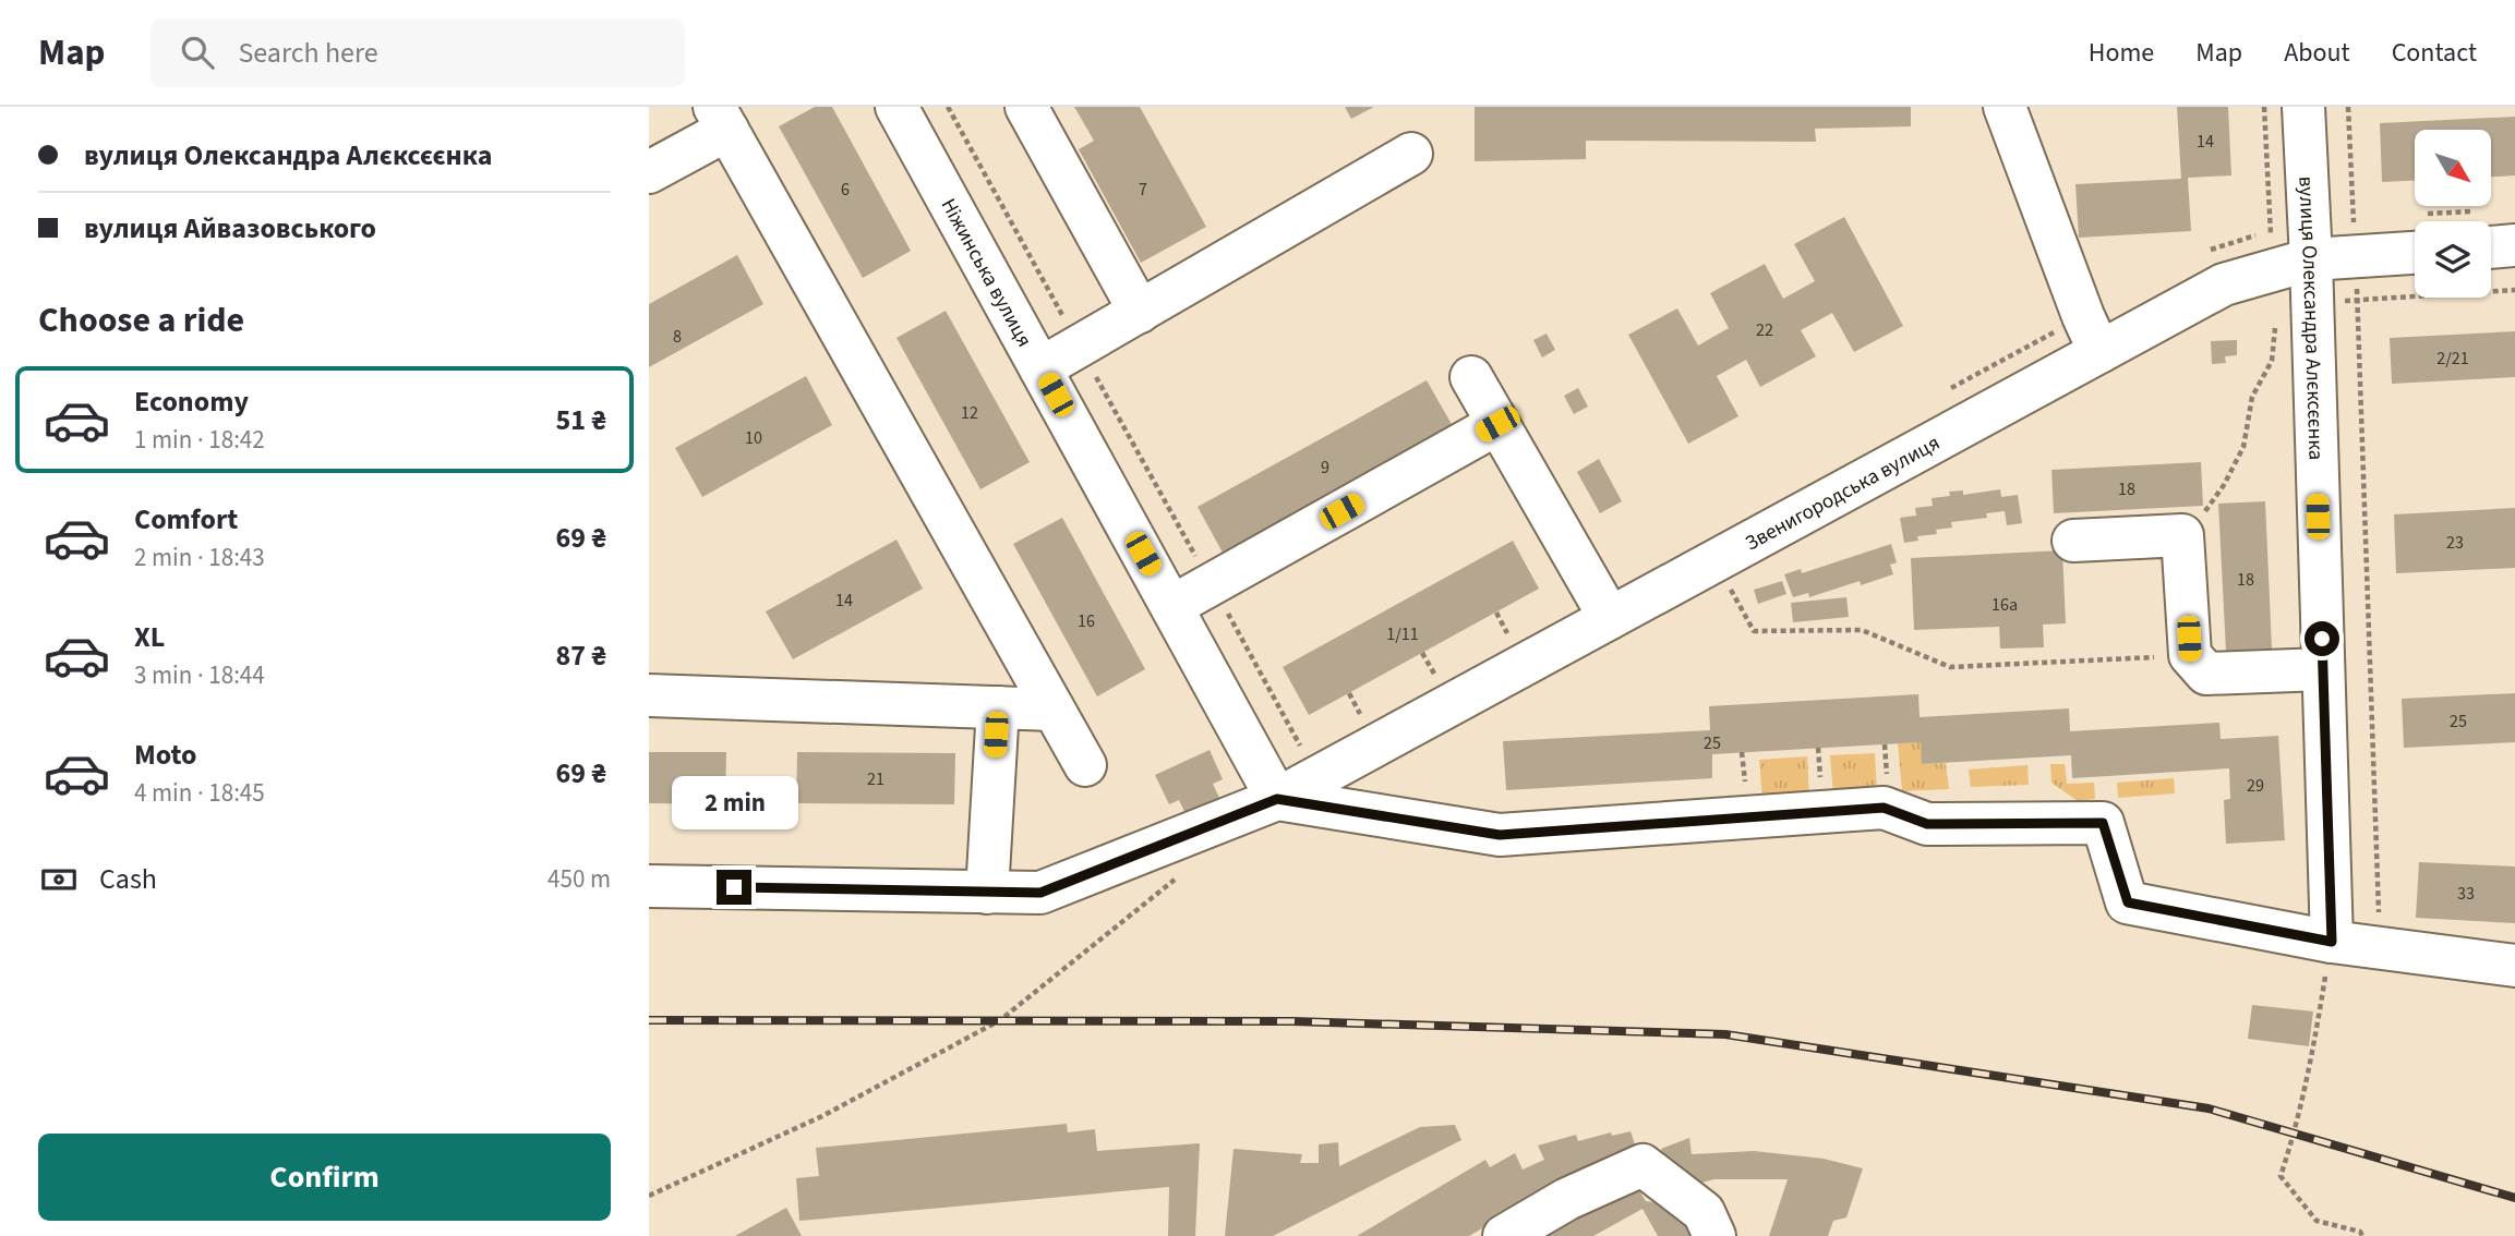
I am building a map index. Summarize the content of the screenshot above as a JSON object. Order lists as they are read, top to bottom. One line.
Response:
{"streets":{"street":["Ніжинська вулиця","вулиця Олександра Алєксєєнка","Звенигородська вулиця"]},"crossings":[["Ніжинська вулиця","Звенигородська вулиця"],["вулиця Олександра Алєксєєнка","Звенигородська вулиця"]],"house_numbers":["14","6","7","22","8","2/21","12","10","9","18","23","18","14","16а","16","1/11","25","25","21","29","33"],"north":"bottom right","page":{"header":"Map","search":"Search here","nav":["Home","Map","About","Contact"],"banner":["вулиця Олександра Алєксєєнка","вулиця Айвазовського"],"heading":"Choose a ride","list":[{"name":"Economy","note":"1 min · 18:42","value":"51 ₴"},{"name":"Comfort","note":"2 min · 18:43","value":"69 ₴"},{"name":"XL","note":"3 min · 18:44","value":"87 ₴"},{"name":"Moto","note":"4 min · 18:45","value":"69 ₴"}],"bubble":"2 min","pay":["Cash","450 m"],"buttons":"Confirm"}}
